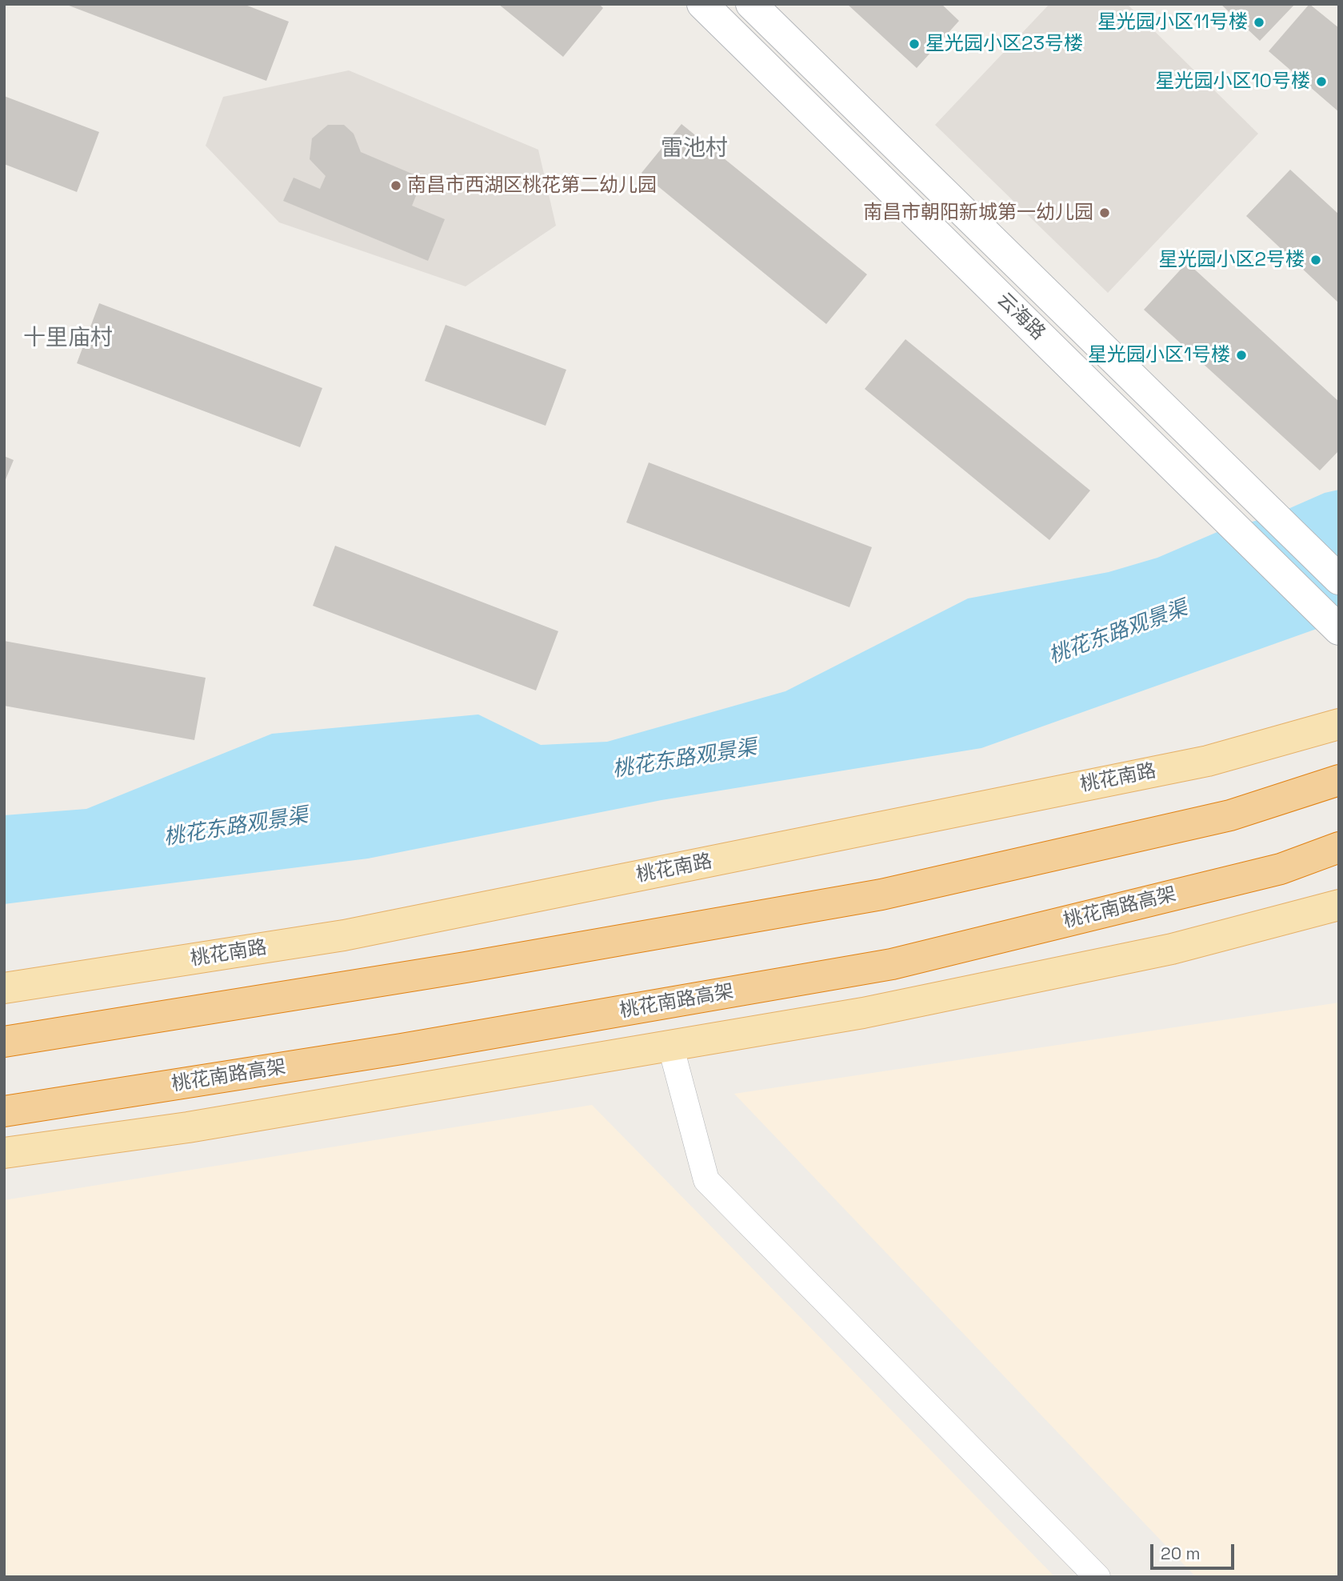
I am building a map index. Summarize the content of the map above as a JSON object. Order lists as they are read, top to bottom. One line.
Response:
{"streets":{"highway":["桃花南路高架"],"main road":["桃花南路"],"street":["云海路"]},"districts":["雷池村","十里庙村"],"water":["桃花东路观景渠"],"places":["星光园小区11号楼","星光园小区23号楼","星光园小区10号楼","南昌市西湖区桃花第二幼儿园","南昌市朝阳新城第一幼儿园","星光园小区2号楼","星光园小区1号楼"],"scale_bar":"20 m"}
